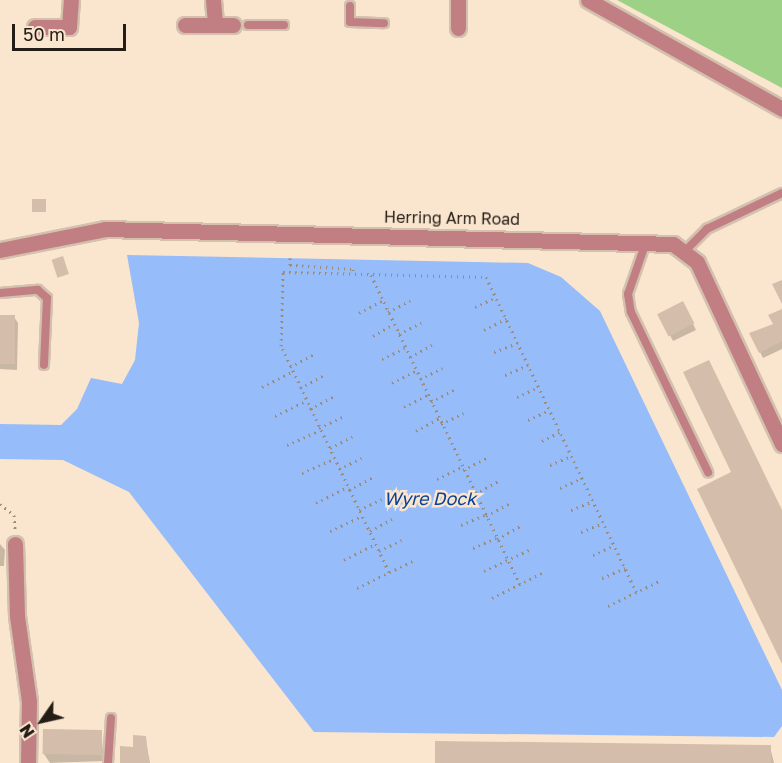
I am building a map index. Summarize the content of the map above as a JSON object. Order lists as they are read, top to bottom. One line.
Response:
{"streets":{"street":["Herring Arm Road"]},"water":["Wyre Dock"],"scale_bar":"50 m","north":"bottom left"}
